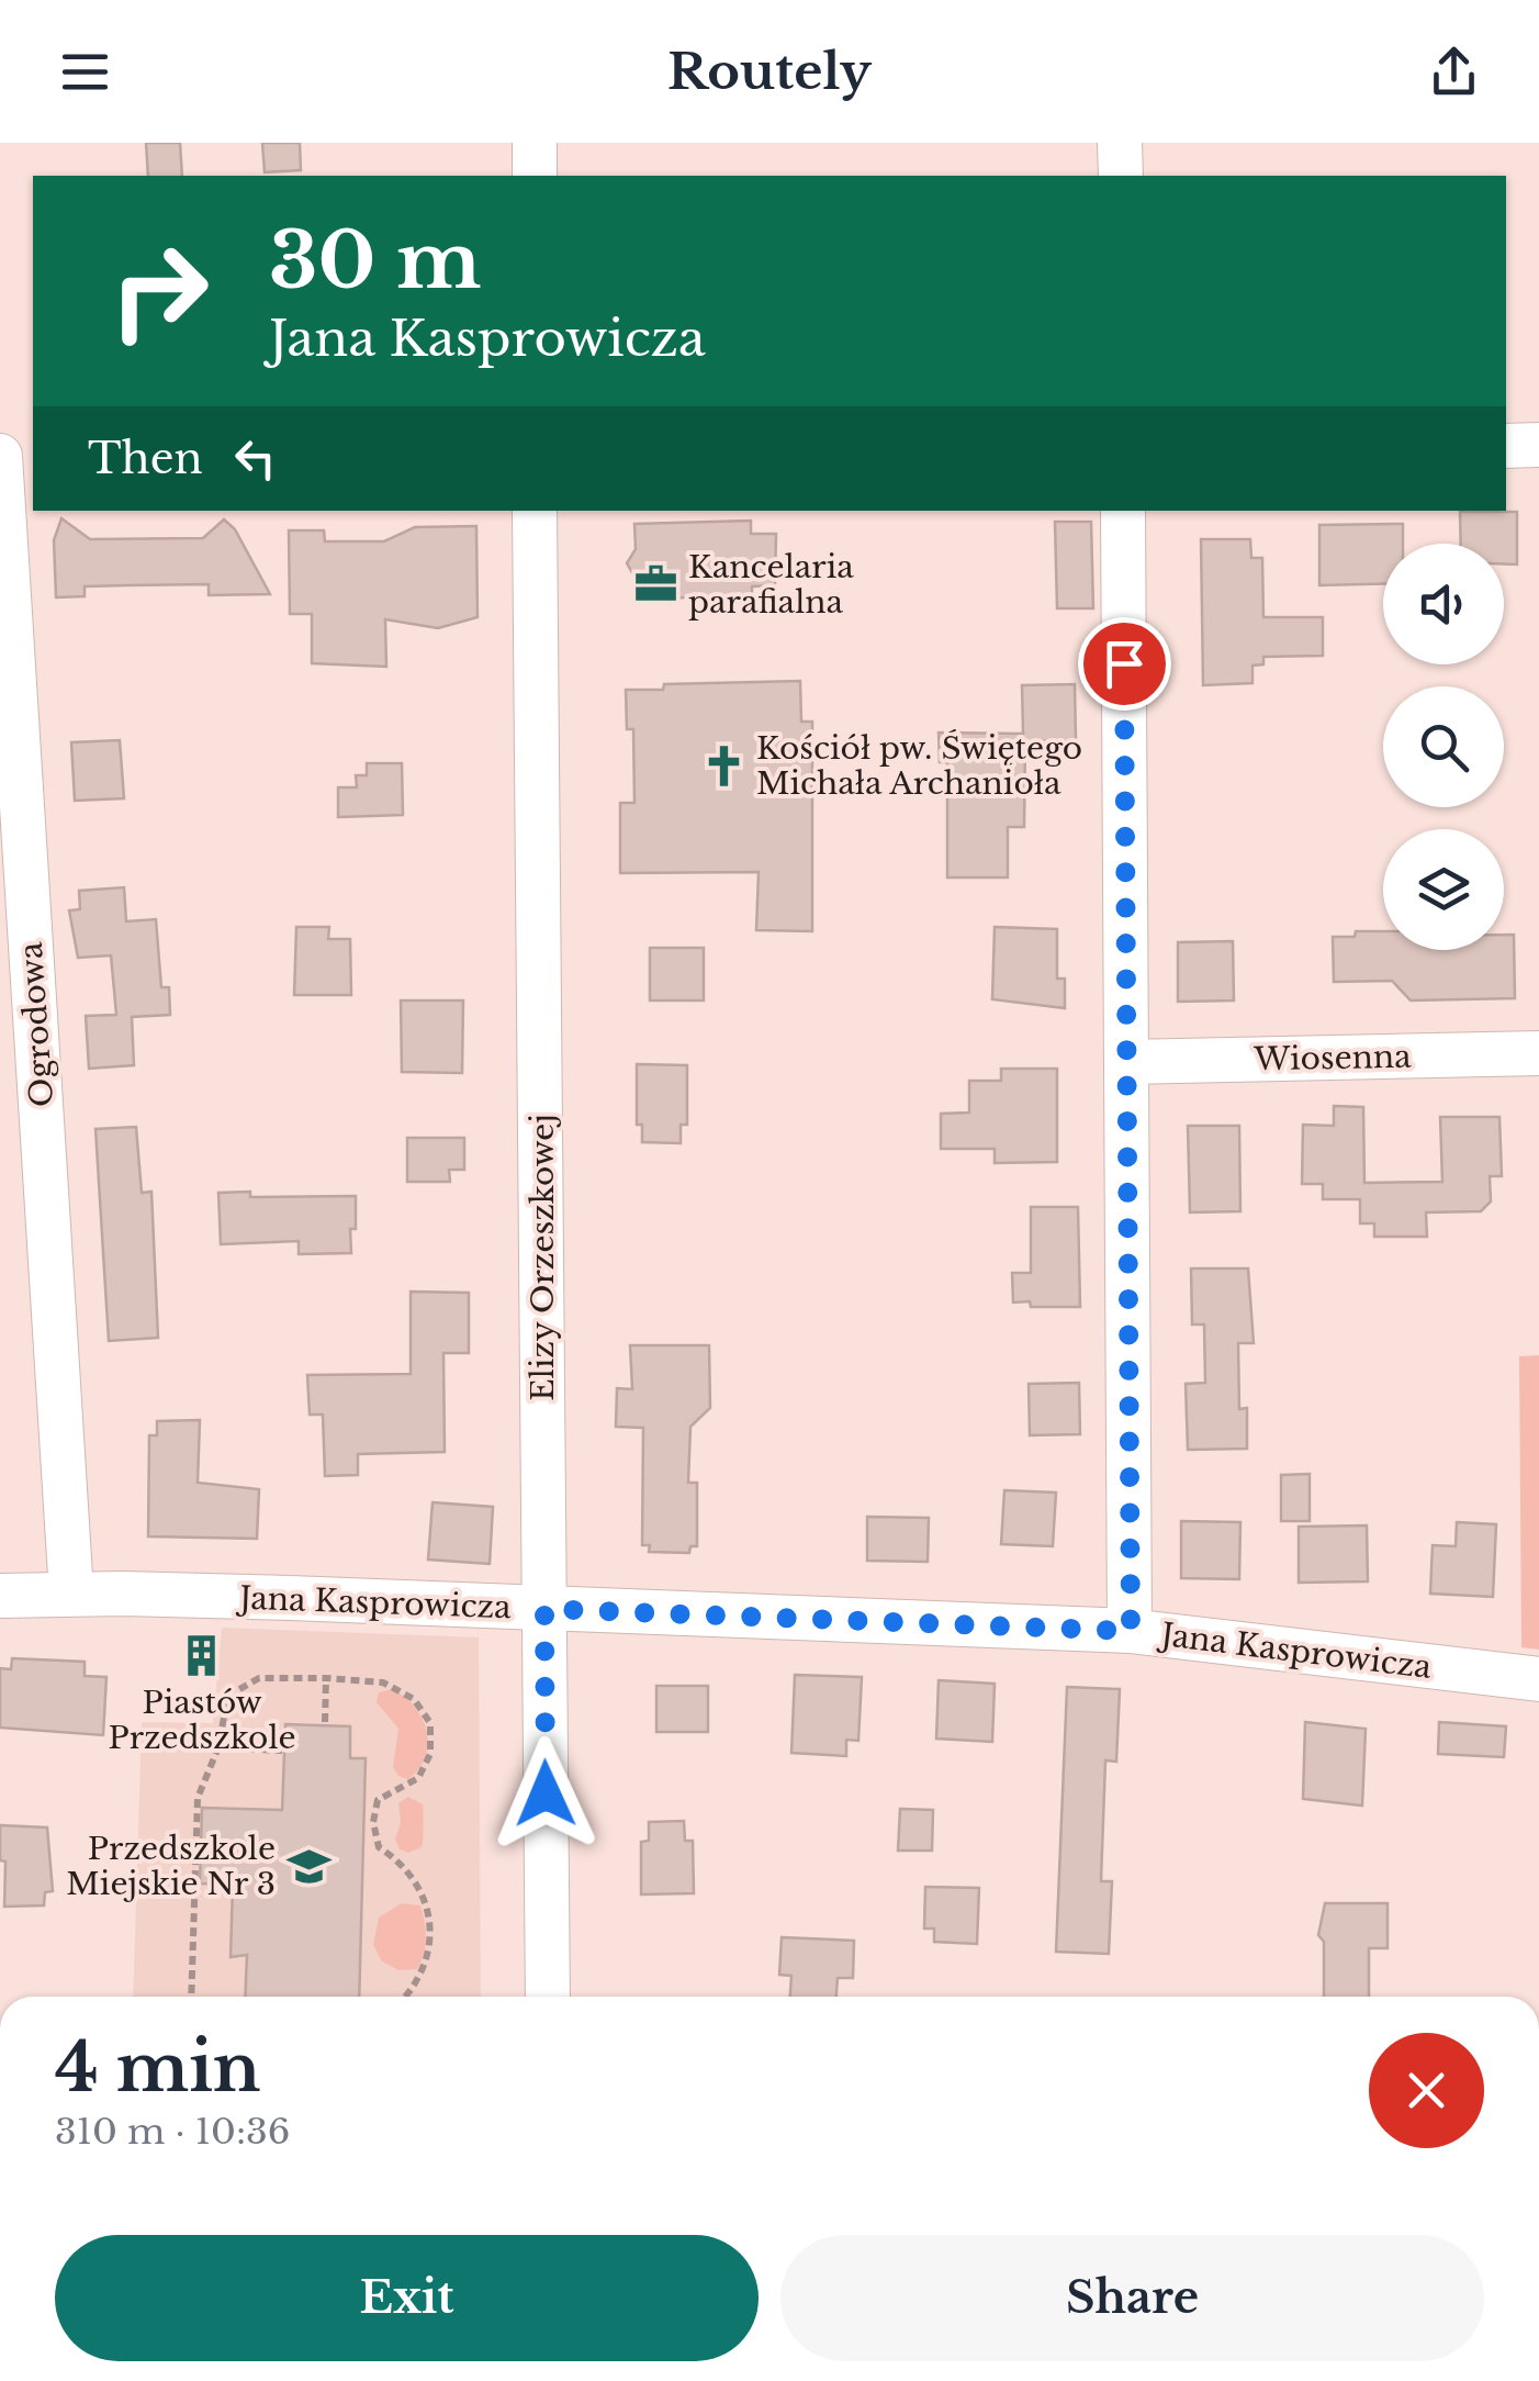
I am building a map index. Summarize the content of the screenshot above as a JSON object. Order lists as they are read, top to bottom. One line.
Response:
{"streets":{"street":["Ogrodowa","Wiosenna","Elizy Orzeszkowej","Jana Kasprowicza"]},"crossings":[["Ogrodowa","Jana Kasprowicza"],["Elizy Orzeszkowej","Jana Kasprowicza"]],"places":{"office":["Kancelaria parafialna"],"church":["Kościół pw. Świętego Michała Archanioła"],"building":["Piastów Przedszkole"],"school or university":["Przedszkole Miejskie Nr 3"]},"page":{"header":"Routely","turn":["30 m","Jana Kasprowicza"],"then":"Then","heading":["4 min","310 m · 10:36"],"buttons":["Exit","Share"]}}
